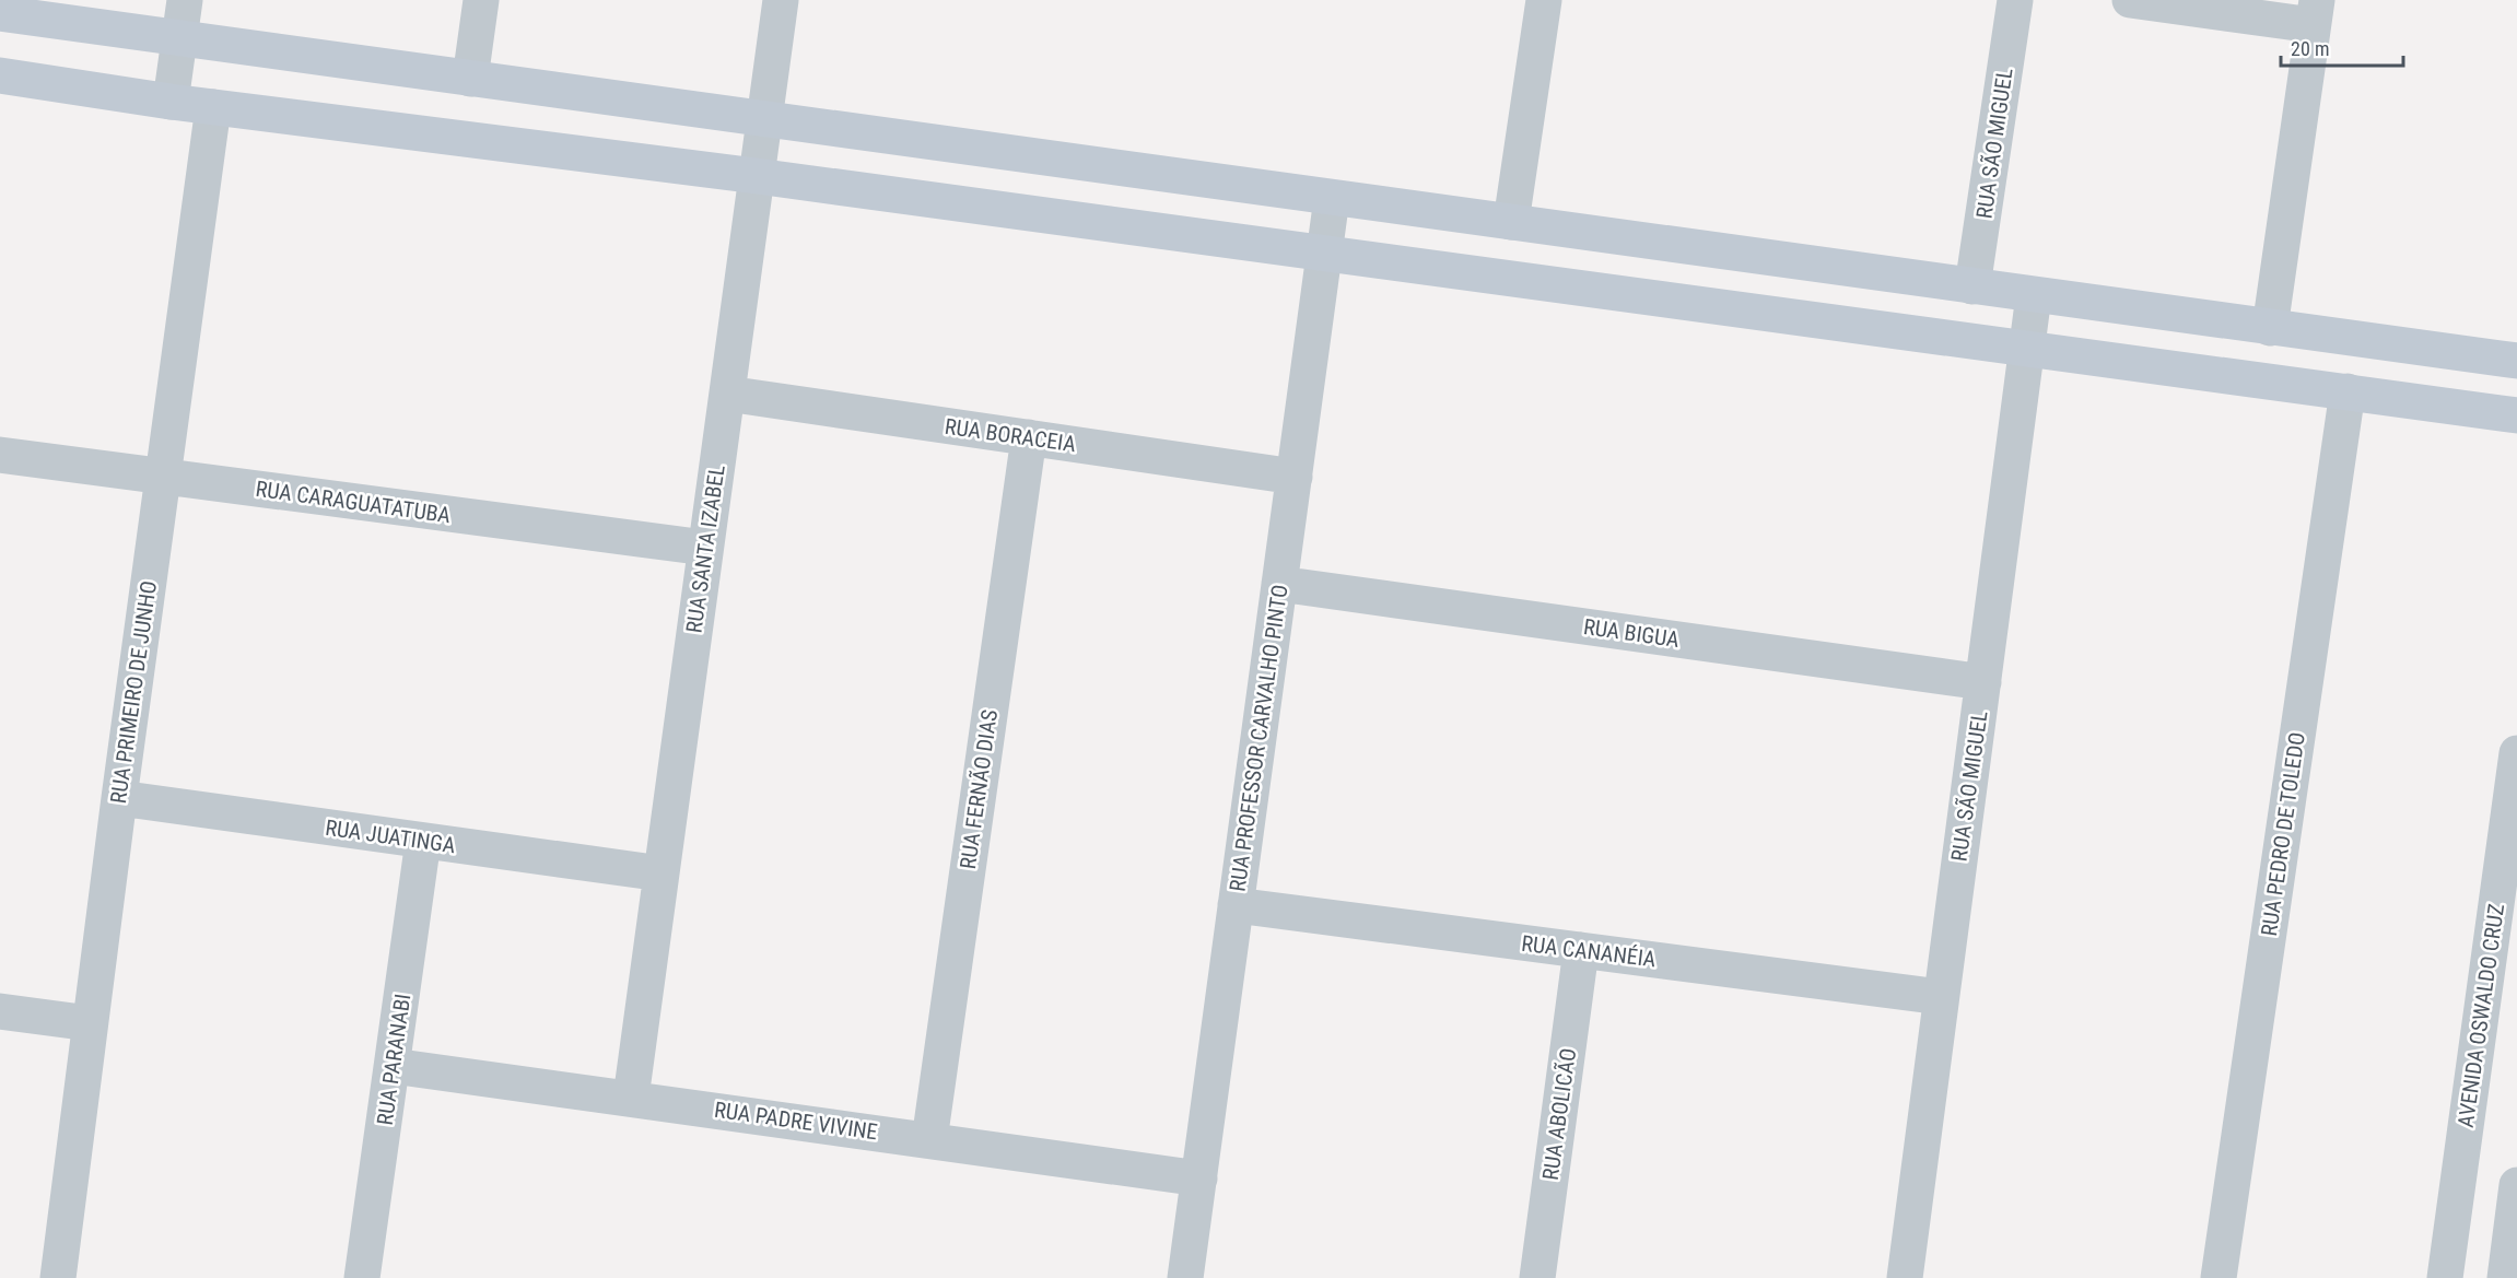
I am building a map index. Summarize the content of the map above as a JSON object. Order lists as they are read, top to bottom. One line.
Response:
{"streets":{"street":["RUA SÃO MIGUEL","RUA BORACEIA","RUA CARAGUATATUBA","RUA SANTA IZABEL","RUA BIGUA","RUA PRIMEIRO DE JUNHO","RUA PROFESSOR CARVALHO PINTO","RUA FERNÃO DIAS","RUA PEDRO DE TOLEDO","RUA JUATINGA","RUA CANANÉIA","AVENIDA OSWALDO CRUZ","RUA PARANABI","RUA ABOLICÃO","RUA PADRE VIVINE"]},"crossings":[["RUA SÃO MIGUEL","RUA BIGUA"],["RUA SÃO MIGUEL","RUA CANANÉIA"],["RUA BORACEIA","RUA SANTA IZABEL"],["RUA BORACEIA","RUA PROFESSOR CARVALHO PINTO"],["RUA BORACEIA","RUA FERNÃO DIAS"],["RUA CARAGUATATUBA","RUA SANTA IZABEL"],["RUA CARAGUATATUBA","RUA PRIMEIRO DE JUNHO"],["RUA SANTA IZABEL","RUA JUATINGA"],["RUA SANTA IZABEL","RUA PADRE VIVINE"],["RUA BIGUA","RUA PROFESSOR CARVALHO PINTO"],["RUA PRIMEIRO DE JUNHO","RUA JUATINGA"],["RUA PROFESSOR CARVALHO PINTO","RUA CANANÉIA"],["RUA PROFESSOR CARVALHO PINTO","RUA PADRE VIVINE"],["RUA FERNÃO DIAS","RUA PADRE VIVINE"],["RUA JUATINGA","RUA PARANABI"],["RUA CANANÉIA","RUA ABOLICÃO"],["RUA PARANABI","RUA PADRE VIVINE"]],"scale_bar":"20 m"}
